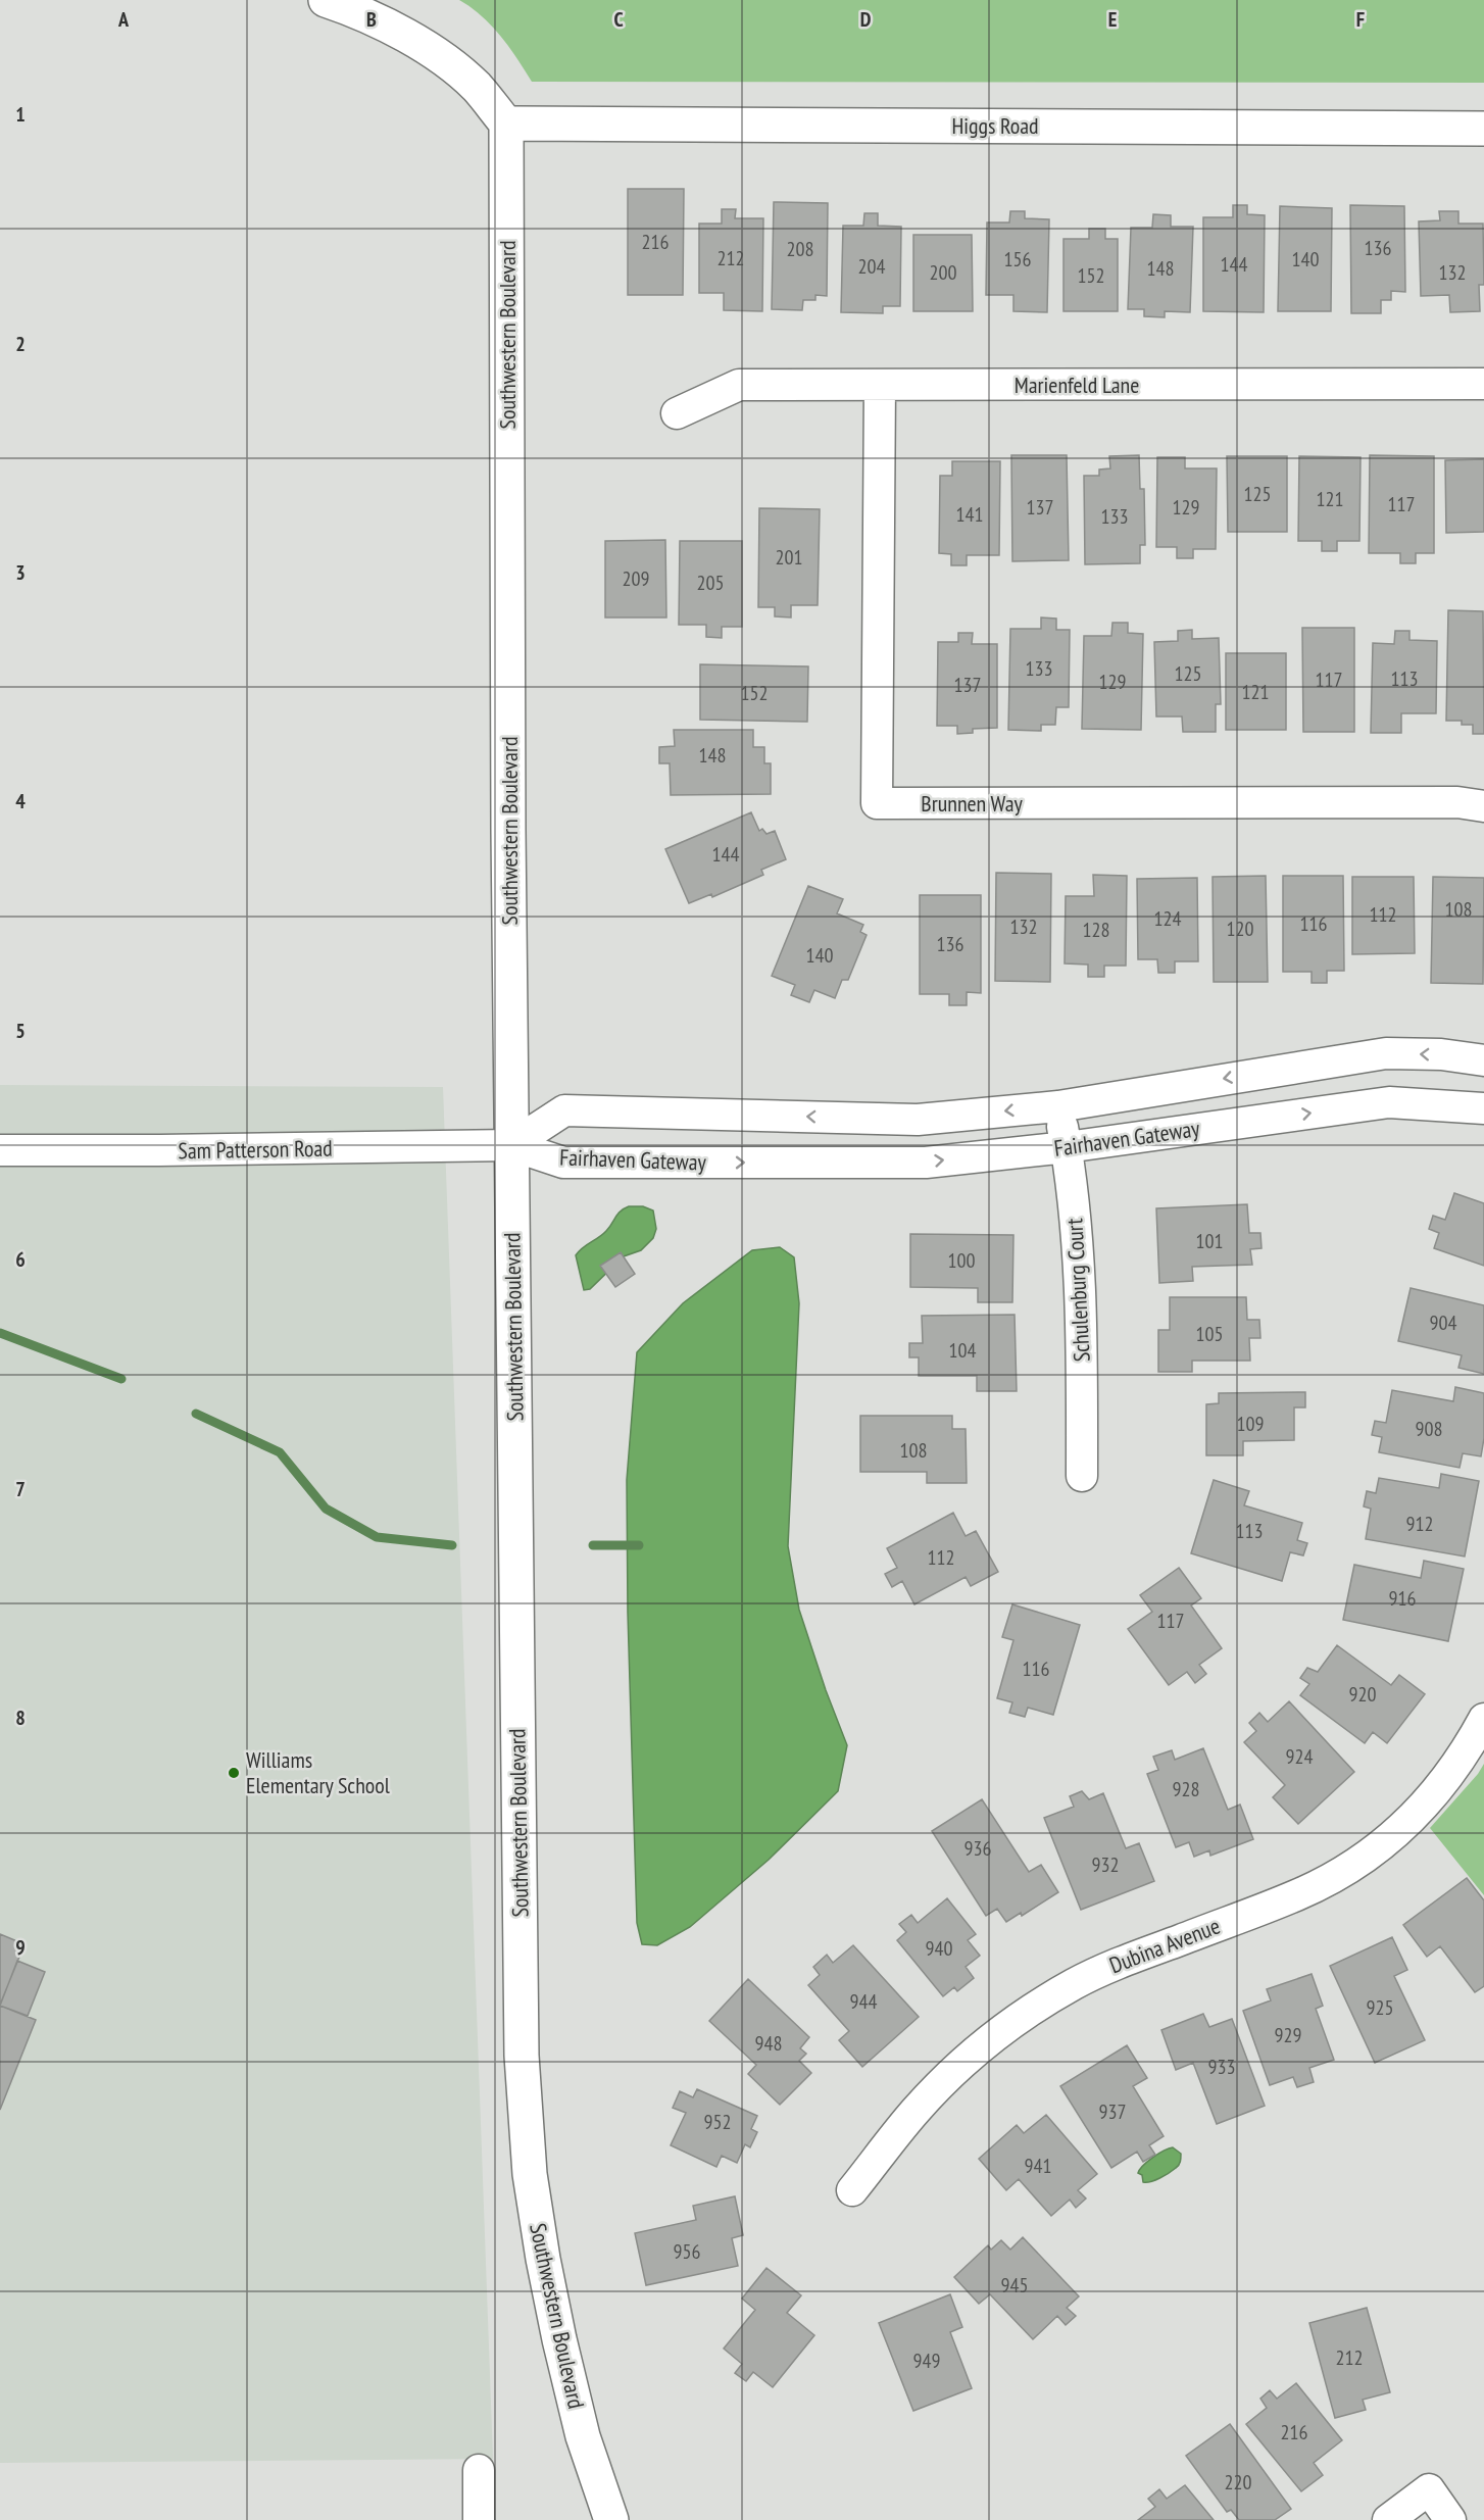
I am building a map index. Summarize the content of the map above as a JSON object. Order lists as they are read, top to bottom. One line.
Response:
{"streets":{"street":["Higgs Road","Southwestern Boulevard","Marienfeld Lane","Brunnen Way","Fairhaven Gateway","Sam Patterson Road","Schulenburg Court","Dubina Avenue"]},"crossings":[["Higgs Road","Southwestern Boulevard"],["Southwestern Boulevard","Fairhaven Gateway"],["Southwestern Boulevard","Sam Patterson Road"],["Marienfeld Lane","Brunnen Way"],["Fairhaven Gateway","Sam Patterson Road"],["Fairhaven Gateway","Schulenburg Court"]],"places":["Williams Elementary School"],"house_numbers":["216","136","208","212","156","140","144","204","148","200","132","152","125","121","117","137","129","141","133","201","209","205","133","125","113","117","129","137","121","152","148","144","108","112","124","116","132","120","128","136","140","101","100","904","105","104","109","908","108","912","113","112","916","117","116","920","924","928","936","932","940","944","925","929","948","933","937","952","941","956","945","212","949","216","220"],"grid":{"columns":["A","B","C","D","E","F"],"rows":["1","2","3","4","5","6","7","8","9"]}}
